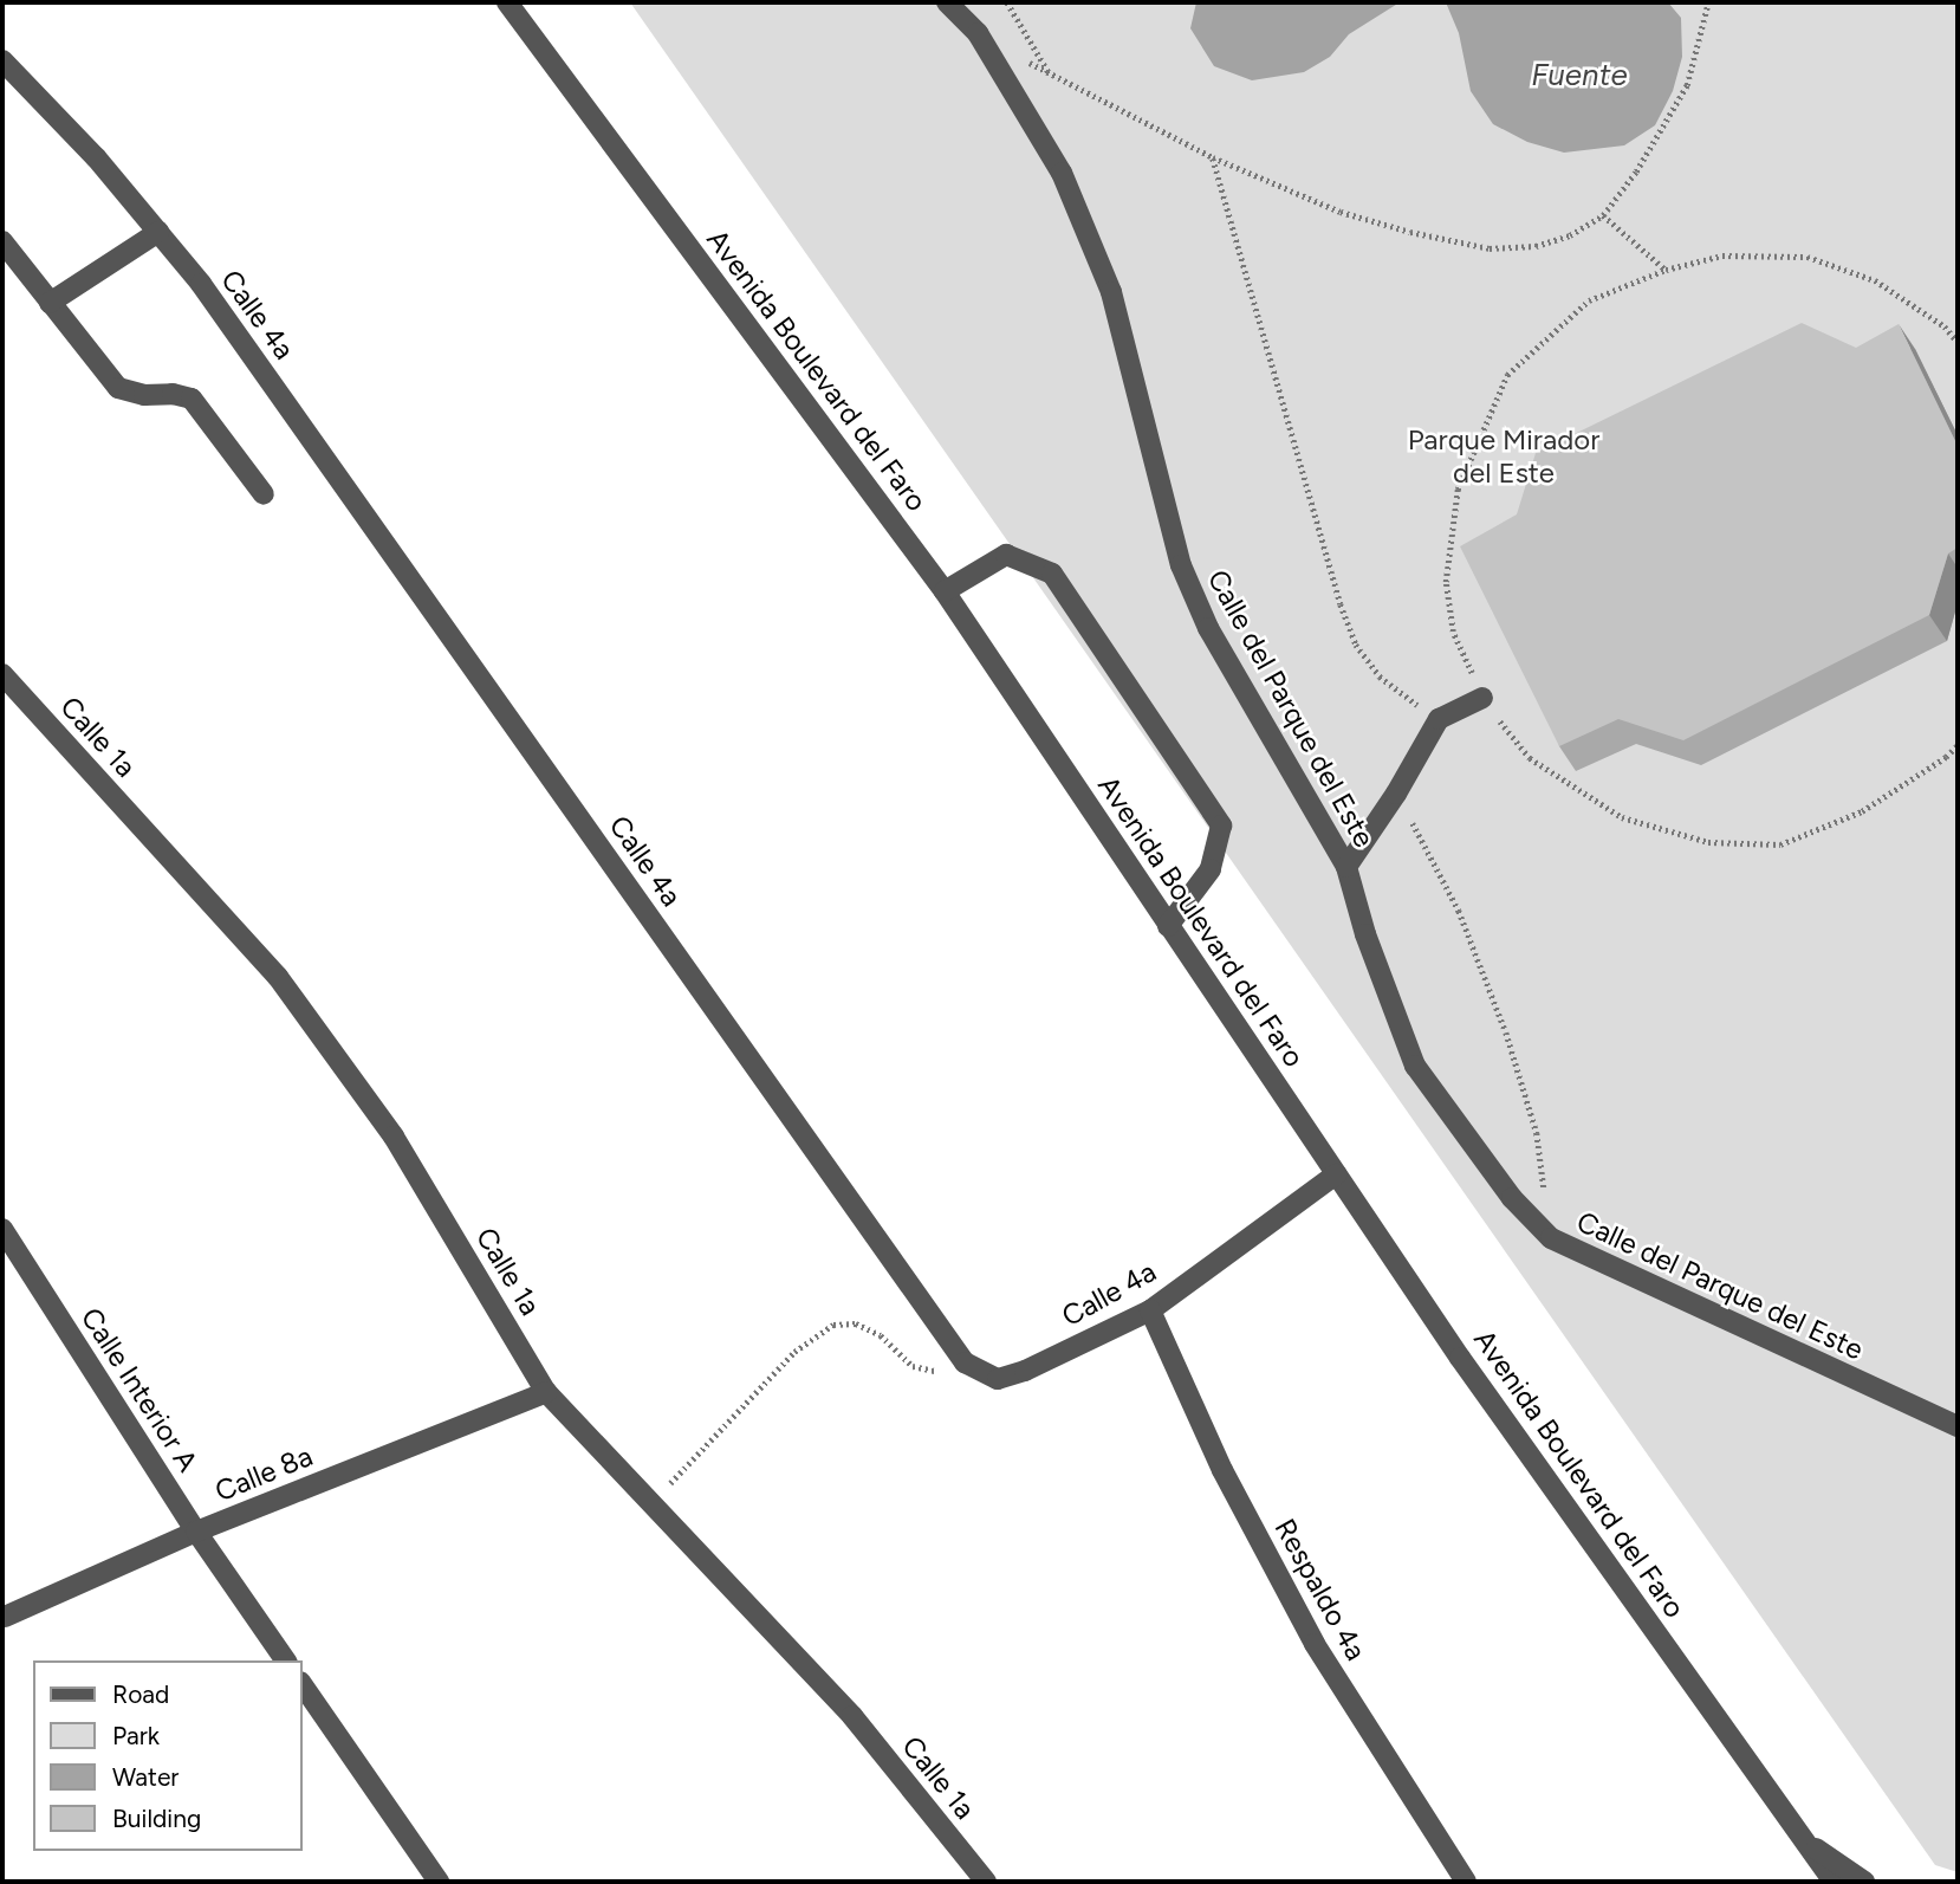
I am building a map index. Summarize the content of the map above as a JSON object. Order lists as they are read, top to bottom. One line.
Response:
{"streets":{"street":["Calle 4a","Avenida Boulevard del Faro","Calle del Parque del Este","Calle 1a","Calle Interior A","Calle 8a","Respaldo 4a"]},"crossings":[["Calle 4a","Avenida Boulevard del Faro"],["Calle 4a","Respaldo 4a"],["Calle 1a","Calle 8a"],["Calle Interior A","Calle 8a"]],"water":["Fuente"],"parks":["Parque Mirador del Este"],"legend":["Road","Park","Water","Building"]}
